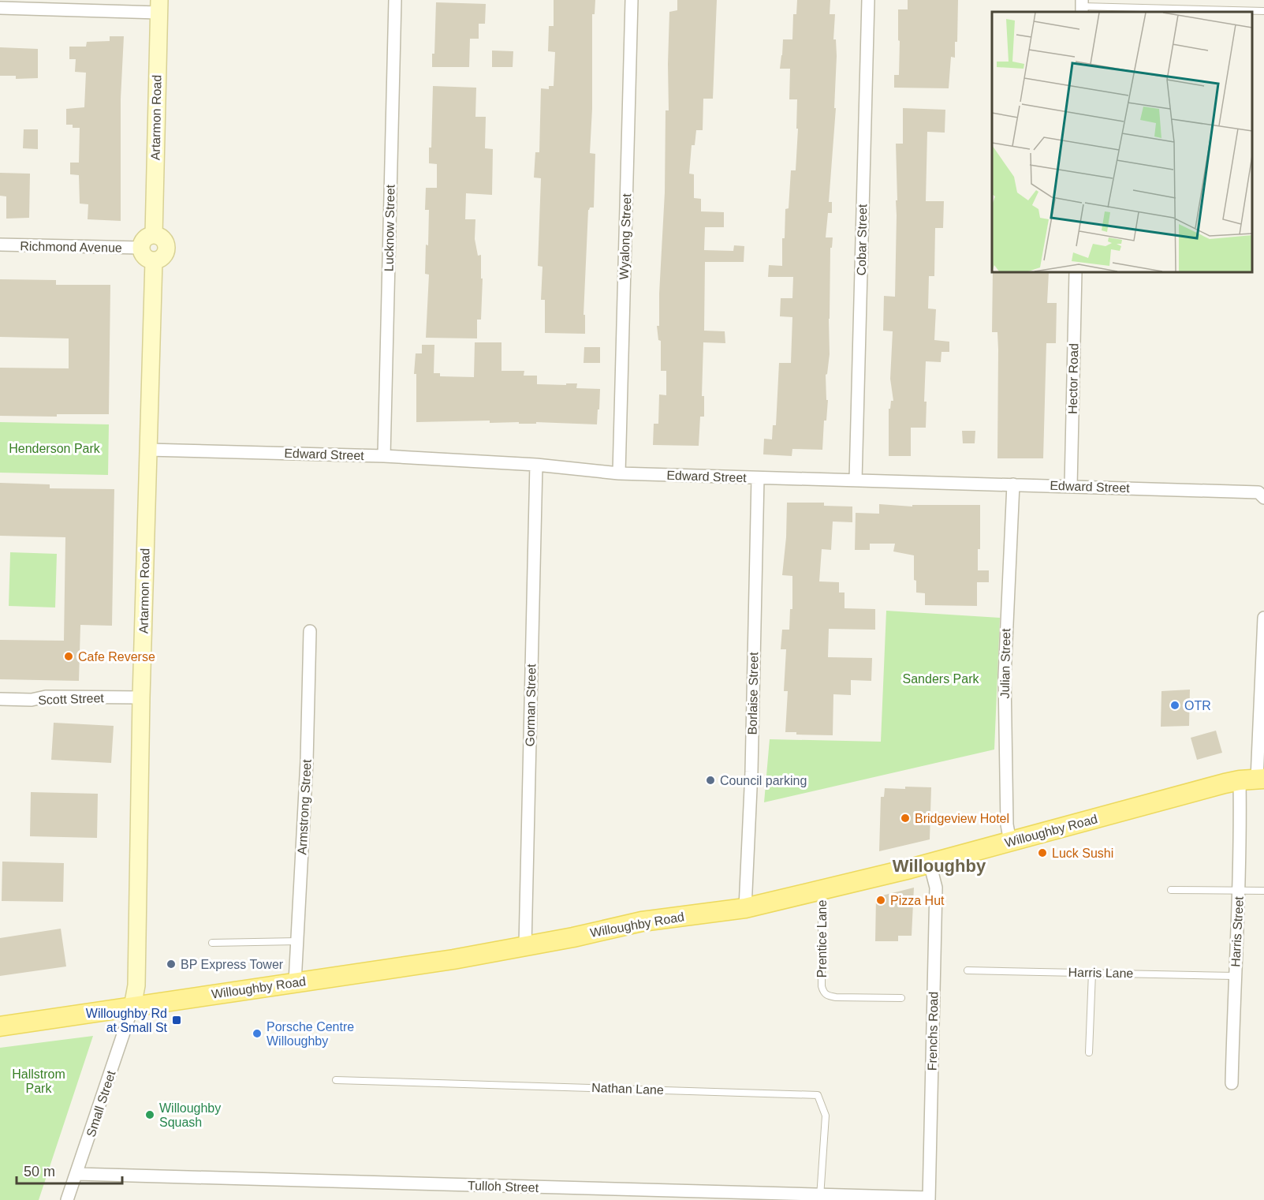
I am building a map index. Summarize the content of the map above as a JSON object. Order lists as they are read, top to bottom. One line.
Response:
{"streets":{"main road":["Willoughby Road"],"street":["Artarmon Road","Lucknow Street","Wyalong Street","Cobar Street","Richmond Avenue","Hector Road","Edward Street","Julian Street","Borlaise Street","Scott Street","Gorman Street","Armstrong Street","Harris Street","Frenchs Road","Small Street","Tulloh Street"],"lane":["Prentice Lane","Harris Lane","Nathan Lane"]},"crossings":[["Artarmon Road","Richmond Avenue"],["Artarmon Road","Edward Street"],["Artarmon Road","Scott Street"],["Artarmon Road","Willoughby Road"],["Artarmon Road","Small Street"],["Lucknow Street","Edward Street"],["Wyalong Street","Edward Street"],["Cobar Street","Edward Street"],["Hector Road","Edward Street"],["Edward Street","Julian Street"],["Edward Street","Borlaise Street"],["Edward Street","Gorman Street"],["Julian Street","Willoughby Road"],["Borlaise Street","Willoughby Road"],["Gorman Street","Willoughby Road"],["Armstrong Street","Willoughby Road"],["Willoughby Road","Harris Street"],["Willoughby Road","Prentice Lane"],["Willoughby Road","Frenchs Road"],["Willoughby Road","Small Street"],["Harris Street","Harris Lane"],["Frenchs Road","Tulloh Street"],["Nathan Lane","Tulloh Street"],["Small Street","Tulloh Street"]],"districts":["Willoughby"],"parks":["Henderson Park","Sanders Park","Hallstrom Park"],"places":{"other":["Cafe Reverse","OTR","Council parking","Bridgeview Hotel","Luck Sushi","Pizza Hut","BP Express Tower","Porsche Centre Willoughby","Willoughby Squash"],"transit":["Willoughby Rd at Small St"]},"scale_bar":"50 m"}
